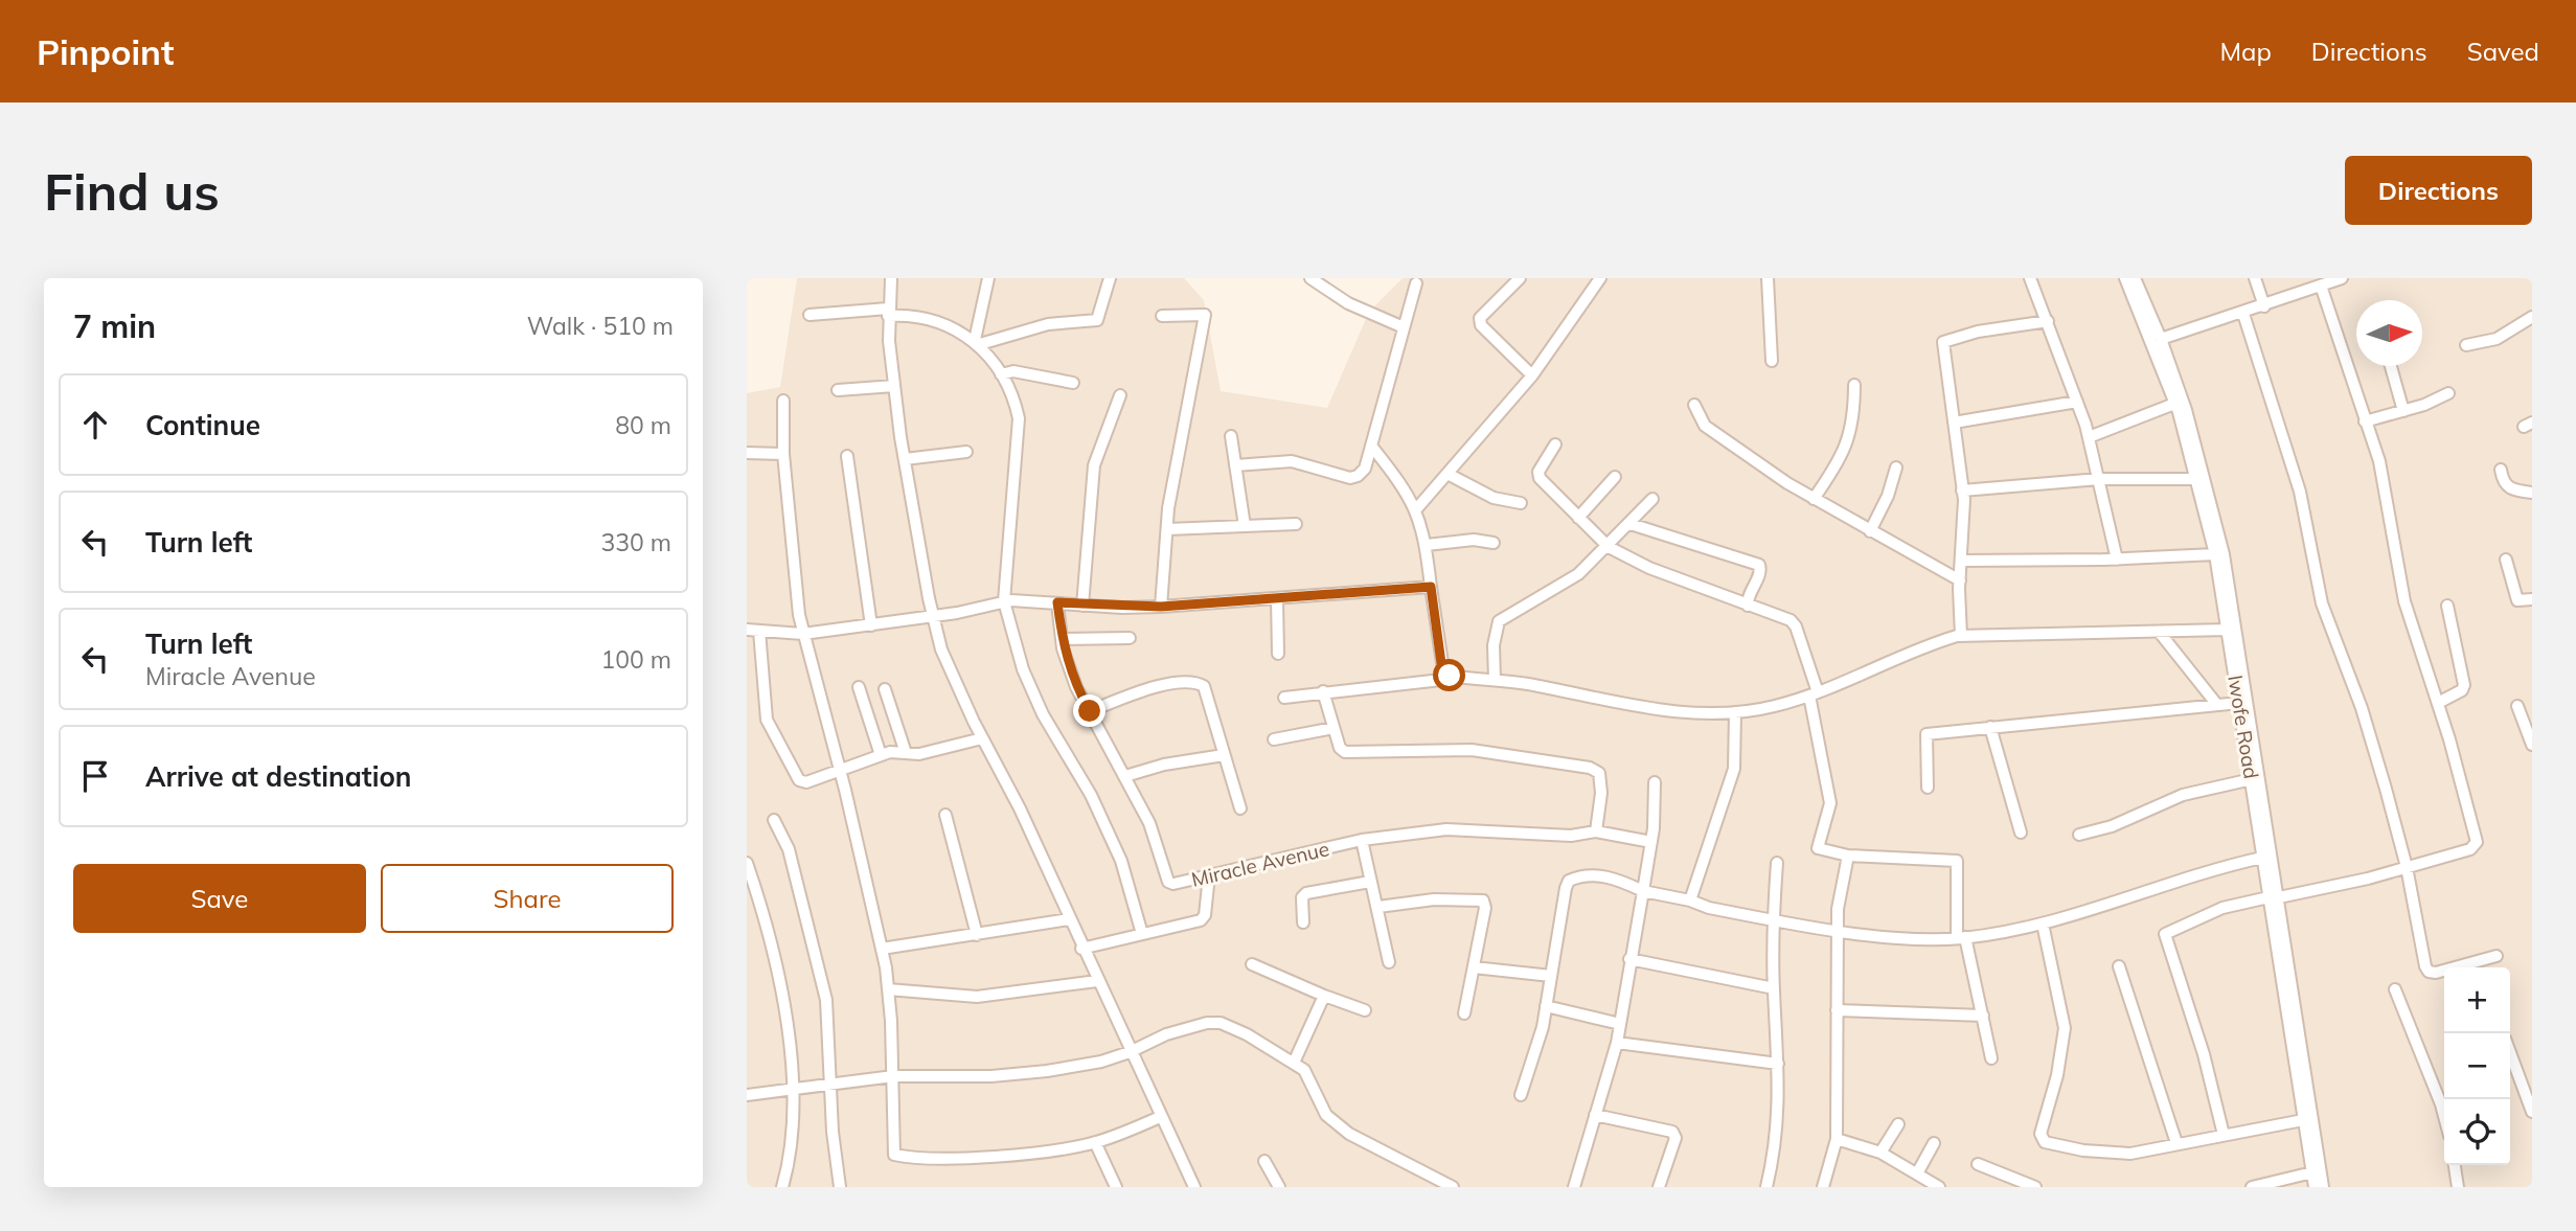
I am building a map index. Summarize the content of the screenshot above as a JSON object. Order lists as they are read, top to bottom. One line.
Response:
{"streets":{"street":["Iwofe Road","Miracle Avenue"]},"north":"right","page":{"header":"Pinpoint","nav":["Map","Directions","Saved"],"buttons":["Directions",["Save","Share"]],"title":"Find us","heading":["7 min","Walk · 510 m"],"list":[["Continue","80 m"],["Turn left","330 m"],["Turn left","Miracle Avenue","100 m"],"Arrive at destination"],"map_buttons":["+","−"]}}
